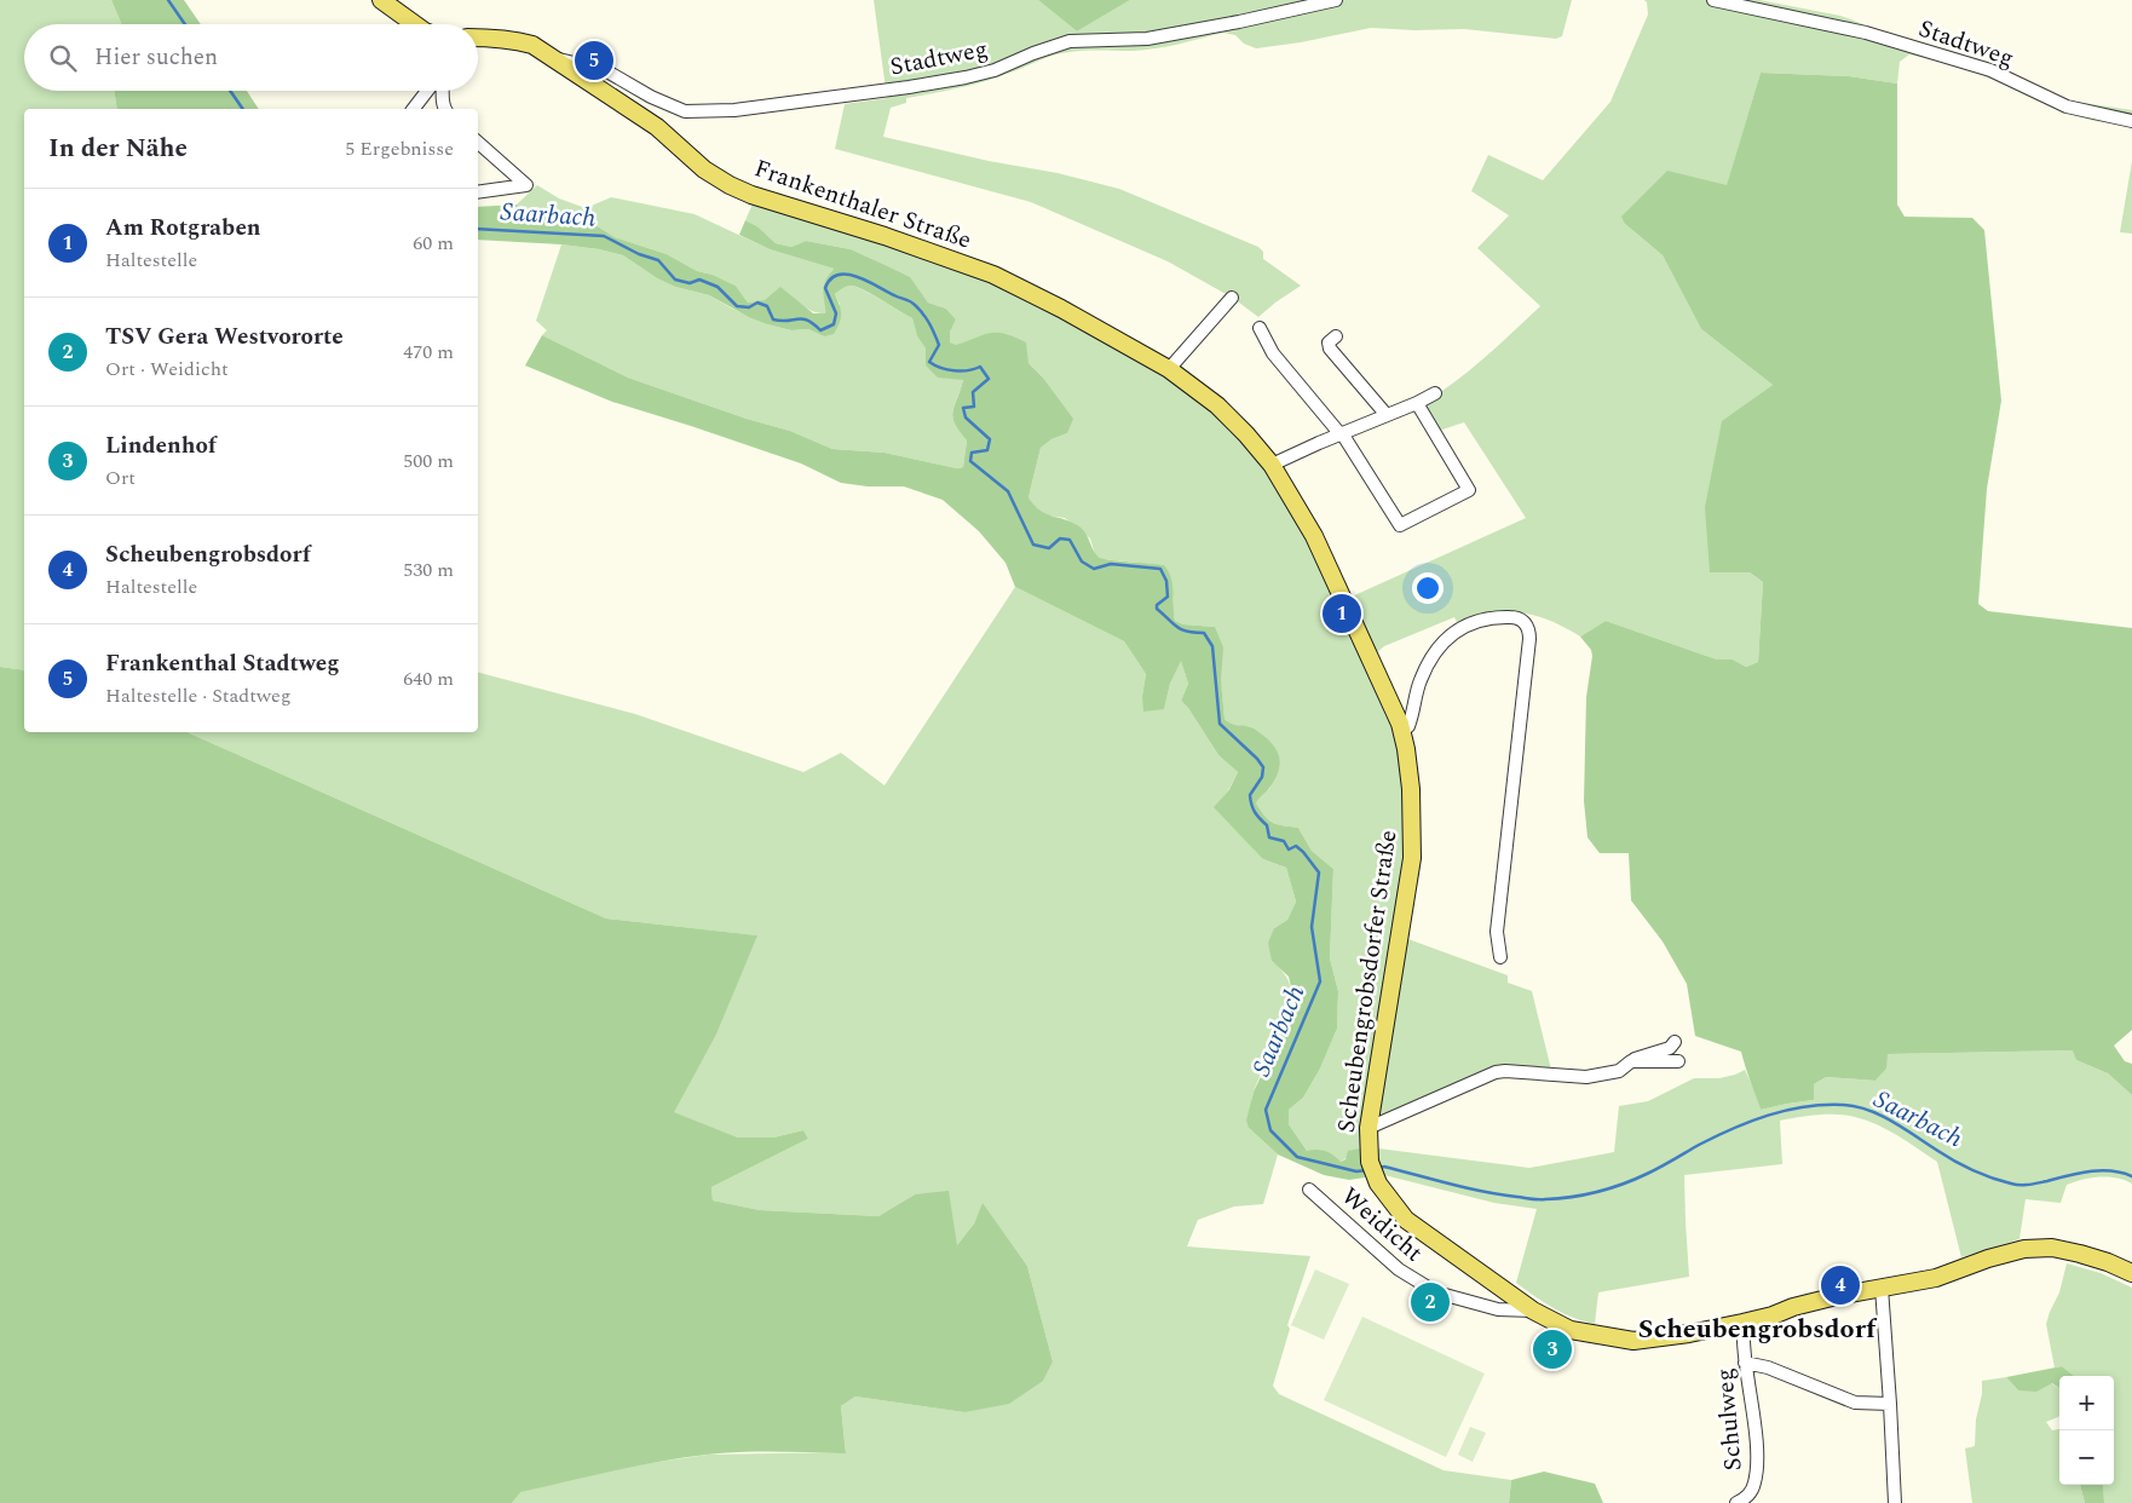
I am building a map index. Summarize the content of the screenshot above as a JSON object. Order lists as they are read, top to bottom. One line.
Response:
{"streets":{"main road":["Frankenthaler Straße","Scheubengrobsdorfer Straße"],"street":["Stadtweg","Weidicht","Schulweg"]},"crossings":[["Stadtweg","Frankenthaler Straße"],["Frankenthaler Straße","Scheubengrobsdorfer Straße"],["Scheubengrobsdorfer Straße","Weidicht"],["Scheubengrobsdorfer Straße","Schulweg"]],"districts":["Scheubengrobsdorf"],"water":["Saarbach"],"page":{"search":"Hier suchen","pins":["5","1","4","2","3"],"heading":["In der Nähe","5 Ergebnisse"],"list":[{"mark":"1","name":"Am Rotgraben","note":"Haltestelle","value":"60 m"},{"mark":"2","name":"TSV Gera Westvororte","note":"Ort · Weidicht","value":"470 m"},{"mark":"3","name":"Lindenhof","note":"Ort","value":"500 m"},{"mark":"4","name":"Scheubengrobsdorf","note":"Haltestelle","value":"530 m"},{"mark":"5","name":"Frankenthal Stadtweg","note":"Haltestelle · Stadtweg","value":"640 m"}],"map_buttons":["+","−"]}}
